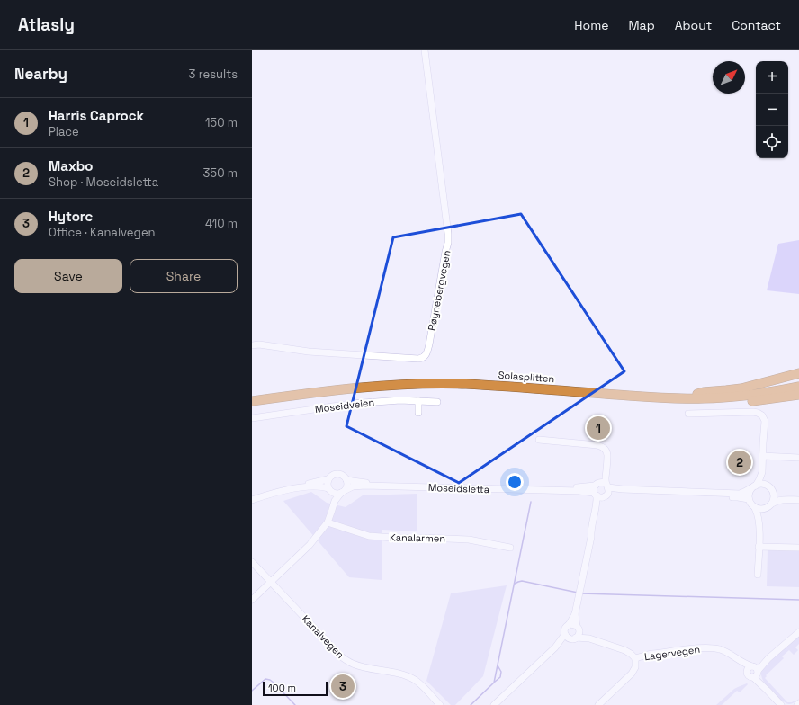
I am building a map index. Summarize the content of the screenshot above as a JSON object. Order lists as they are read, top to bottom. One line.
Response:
{"streets":{"highway":["Solasplitten"],"street":["Røynebergvegen","Moseidveien","Moseidsletta","Kanalarmen","Kanalvegen","Lagervegen"]},"scale_bar":"100 m","north":"top right","page":{"header":"Atlasly","nav":["Home","Map","About","Contact"],"heading":["Nearby","3 results"],"map_buttons":["+","−"],"list":[{"mark":"1","name":"Harris Caprock","note":"Place","value":"150 m"},{"mark":"2","name":"Maxbo","note":"Shop · Moseidsletta","value":"350 m"},{"mark":"3","name":"Hytorc","note":"Office · Kanalvegen","value":"410 m"}],"buttons":["Save","Share"],"pins":["1","2","3"],"scale":"100 m"}}
